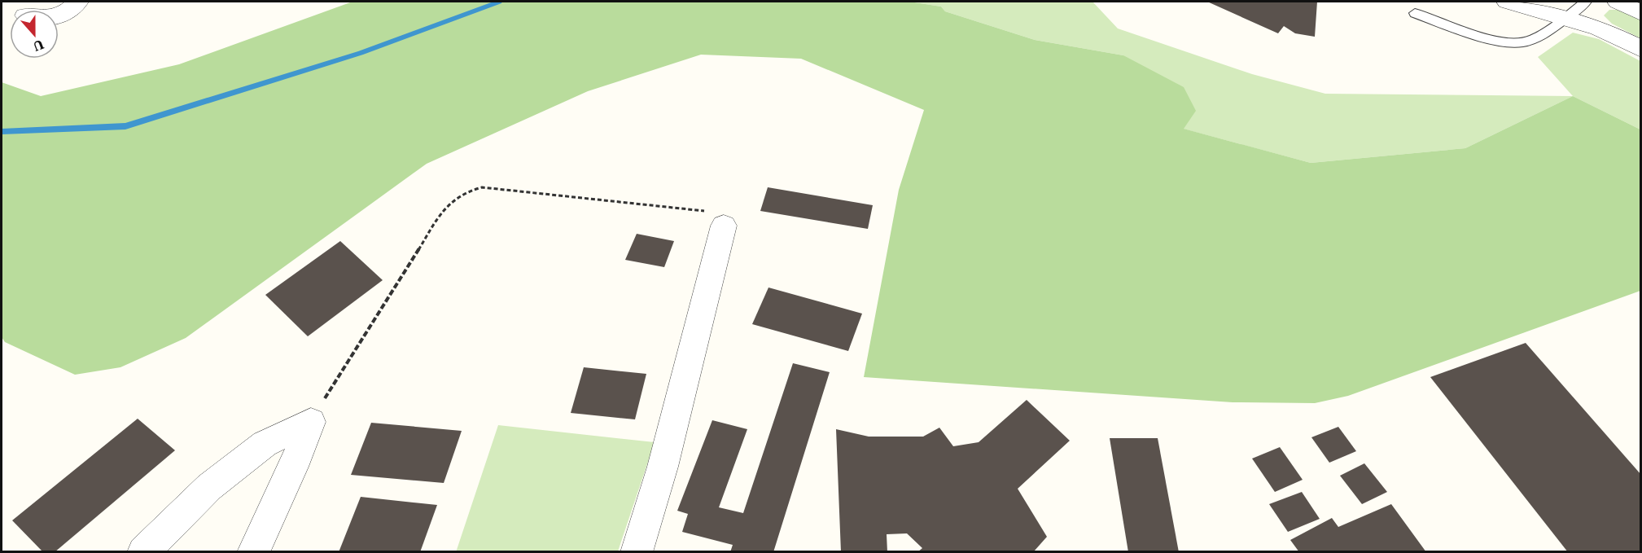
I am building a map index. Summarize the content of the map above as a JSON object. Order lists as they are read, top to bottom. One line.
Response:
{"north":"bottom"}
